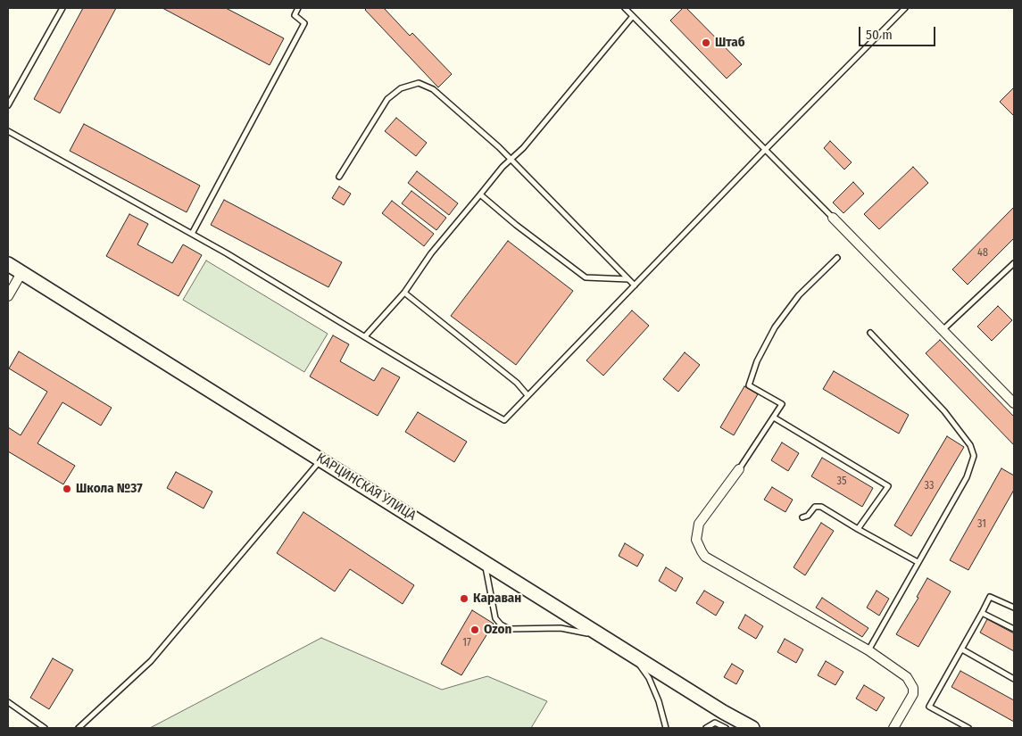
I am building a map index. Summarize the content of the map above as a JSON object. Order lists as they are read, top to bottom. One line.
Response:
{"streets":{"main road":["КАРЦИНСКАЯ УЛИЦА"]},"places":["Штаб","Школа №37","Караван","Ozon"],"house_numbers":["48","35","33","31","17"],"scale_bar":"50 m"}
